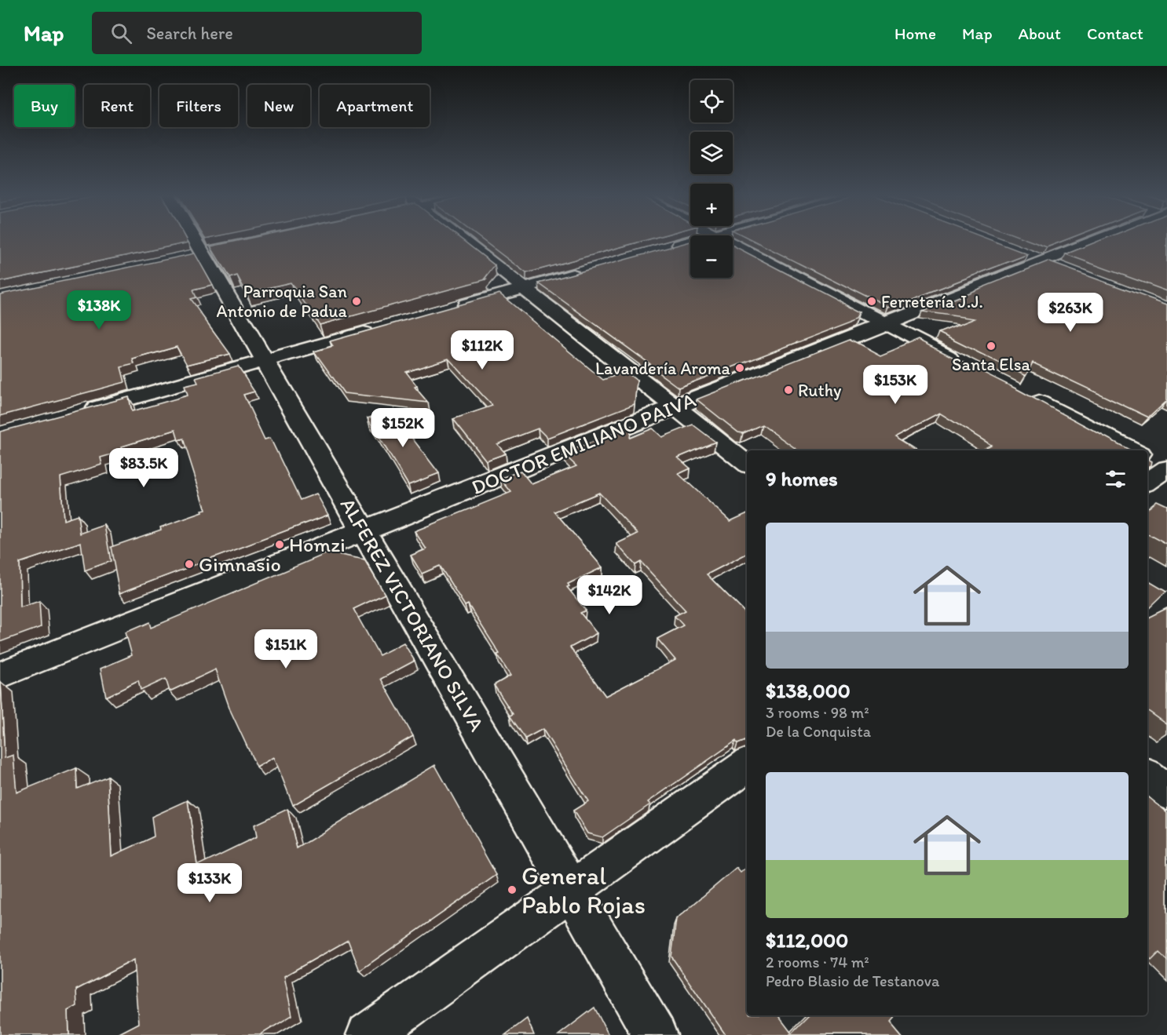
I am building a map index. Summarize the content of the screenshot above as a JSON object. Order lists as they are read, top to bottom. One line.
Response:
{"streets":{"street":["DOCTOR EMILIANO PAIVA","ALFEREZ VICTORIANO SILVA"]},"crossings":[["DOCTOR EMILIANO PAIVA","ALFEREZ VICTORIANO SILVA"]],"places":["Parroquia San Antonio de Padua","Ferretería J.J.","Santa Elsa","Lavandería Aroma","Ruthy","Homzi","Gimnasio","General Pablo Rojas"],"page":{"header":"Map","search":"Search here","nav":["Home","Map","About","Contact"],"map_buttons":["+","−"],"chip":["Buy","Rent","Filters","New","Apartment"],"price":["$138K","$263K","$112K","$153K","$152K","$83.5K","$142K","$151K","$133K"],"heading":"9 homes","list":[{"name":"$138,000","note":"3 rooms · 98 m² · De la Conquista"},{"name":"$112,000","note":"2 rooms · 74 m² · Pedro Blasio de Testanova"}]}}
